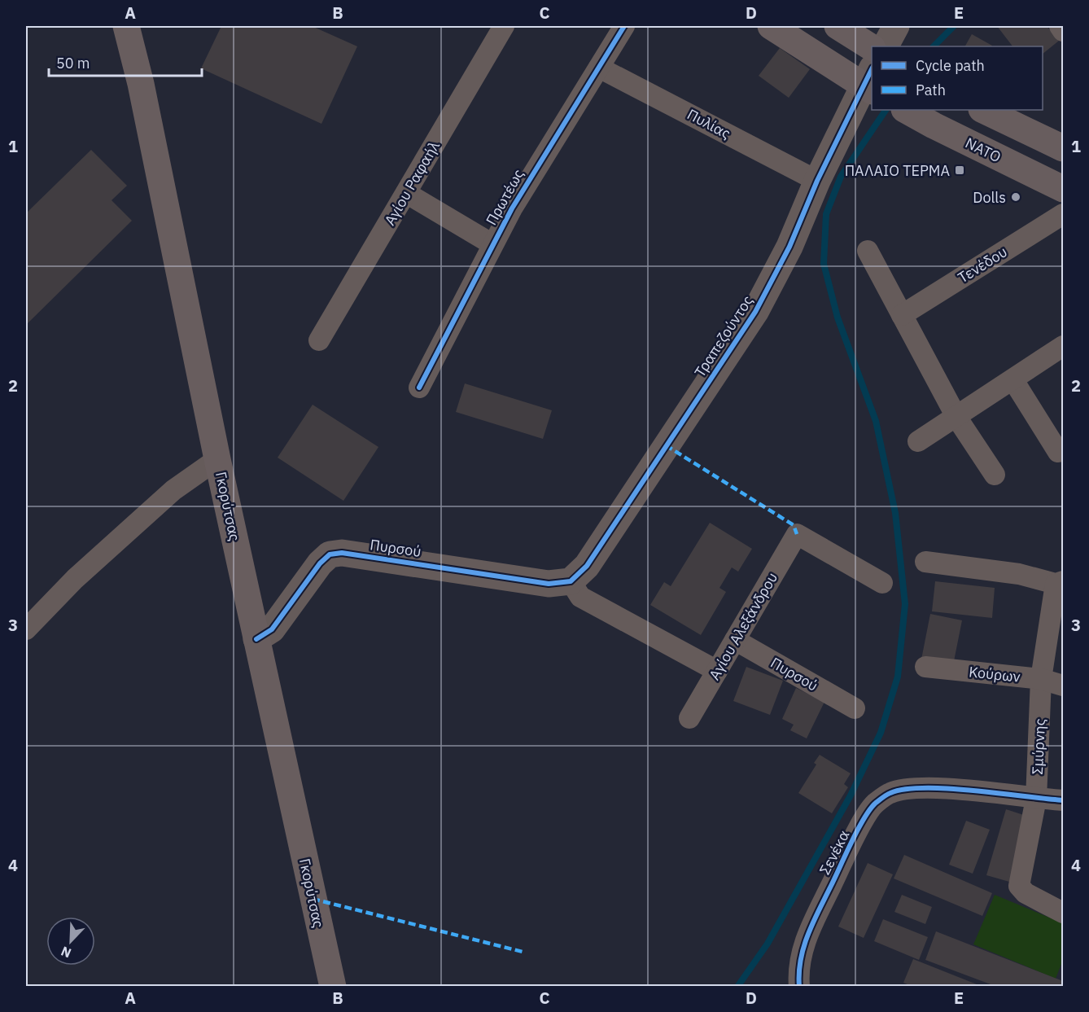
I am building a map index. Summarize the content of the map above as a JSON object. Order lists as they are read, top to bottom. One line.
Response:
{"streets":{"main road":["ΝΑΤΟ","Γκορύτσας"],"street":["Πυλίας","Αγίου Ραφαήλ","Πρωτέως","Τενέδου","Τραπεζούντος","Πυρσού","Αγίου Αλεξάνδρου","Κούρων","Σμύρνης","Σενέκα"]},"crossings":[["Πυλίας","Πρωτέως"],["Πυλίας","Τραπεζούντος"],["Τραπεζούντος","Πυρσού"],["Γκορύτσας","Πυρσού"],["Πυρσού","Αγίου Αλεξάνδρου"],["Κούρων","Σμύρνης"],["Σμύρνης","Σενέκα"]],"places":{"transit":["ΠΑΛΑΙΟ ΤΕΡΜΑ"],"other":["Dolls"]},"legend":["Cycle path","Path"],"scale_bar":"50 m","north":"bottom left","grid":{"columns":["A","B","C","D","E"],"rows":["1","2","3","4"]}}
